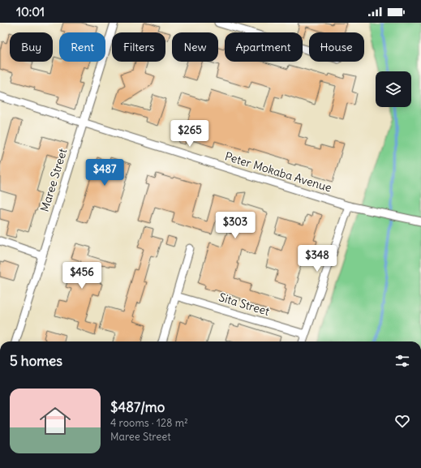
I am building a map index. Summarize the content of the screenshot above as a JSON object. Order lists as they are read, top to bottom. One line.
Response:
{"streets":{"street":["Peter Mokaba Avenue","Maree Street","Sita Street"]},"crossings":[["Peter Mokaba Avenue","Maree Street"]],"page":{"status":"10:01","chip":["Buy","Rent","Filters","New","Apartment","House"],"price":["$265","$487","$303","$348","$456"],"heading":"5 homes","list":[{"name":"$487/mo","note":"4 rooms · 128 m² · Maree Street"}]}}
